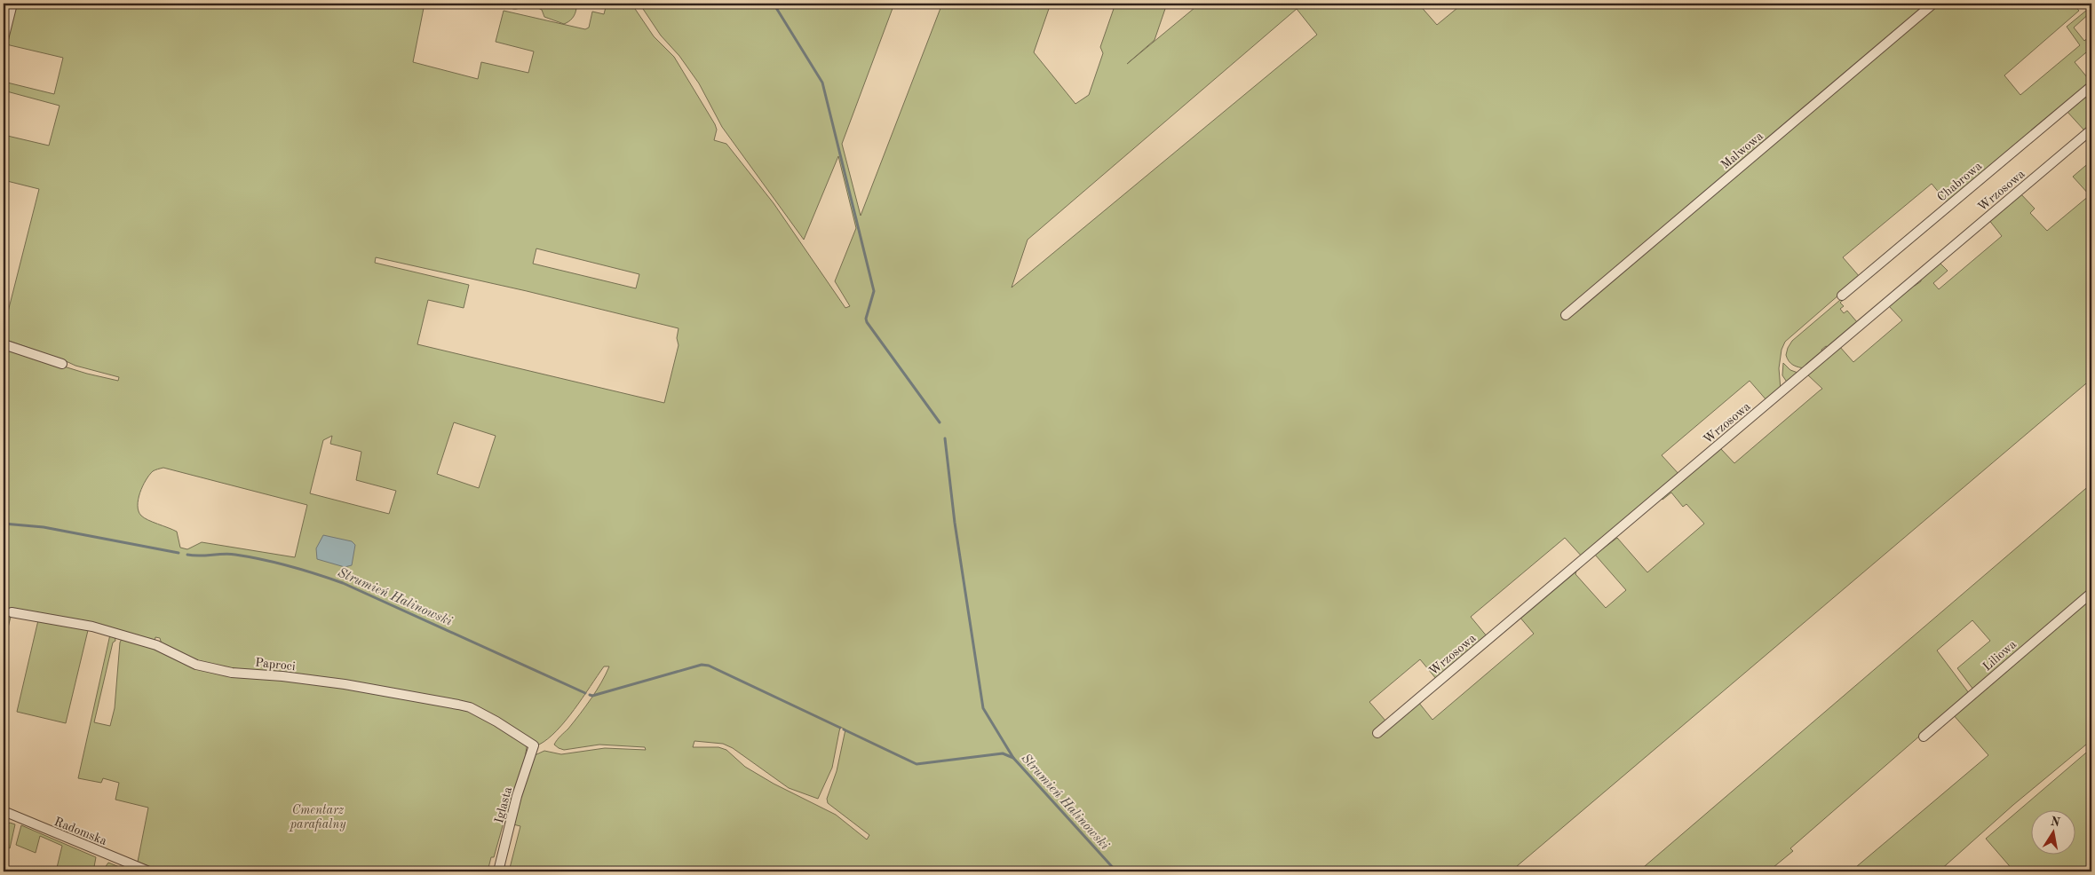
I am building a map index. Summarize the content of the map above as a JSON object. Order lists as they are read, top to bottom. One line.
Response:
{"streets":{"street":["Malwowa","Chabrowa","Wrzosowa","Liliowa","Paproci","Iglasta","Radomska"]},"crossings":[["Paproci","Iglasta"]],"water":["Strumień Halinowski"],"parks":["Cmentarz parafialny"],"north":"top"}
